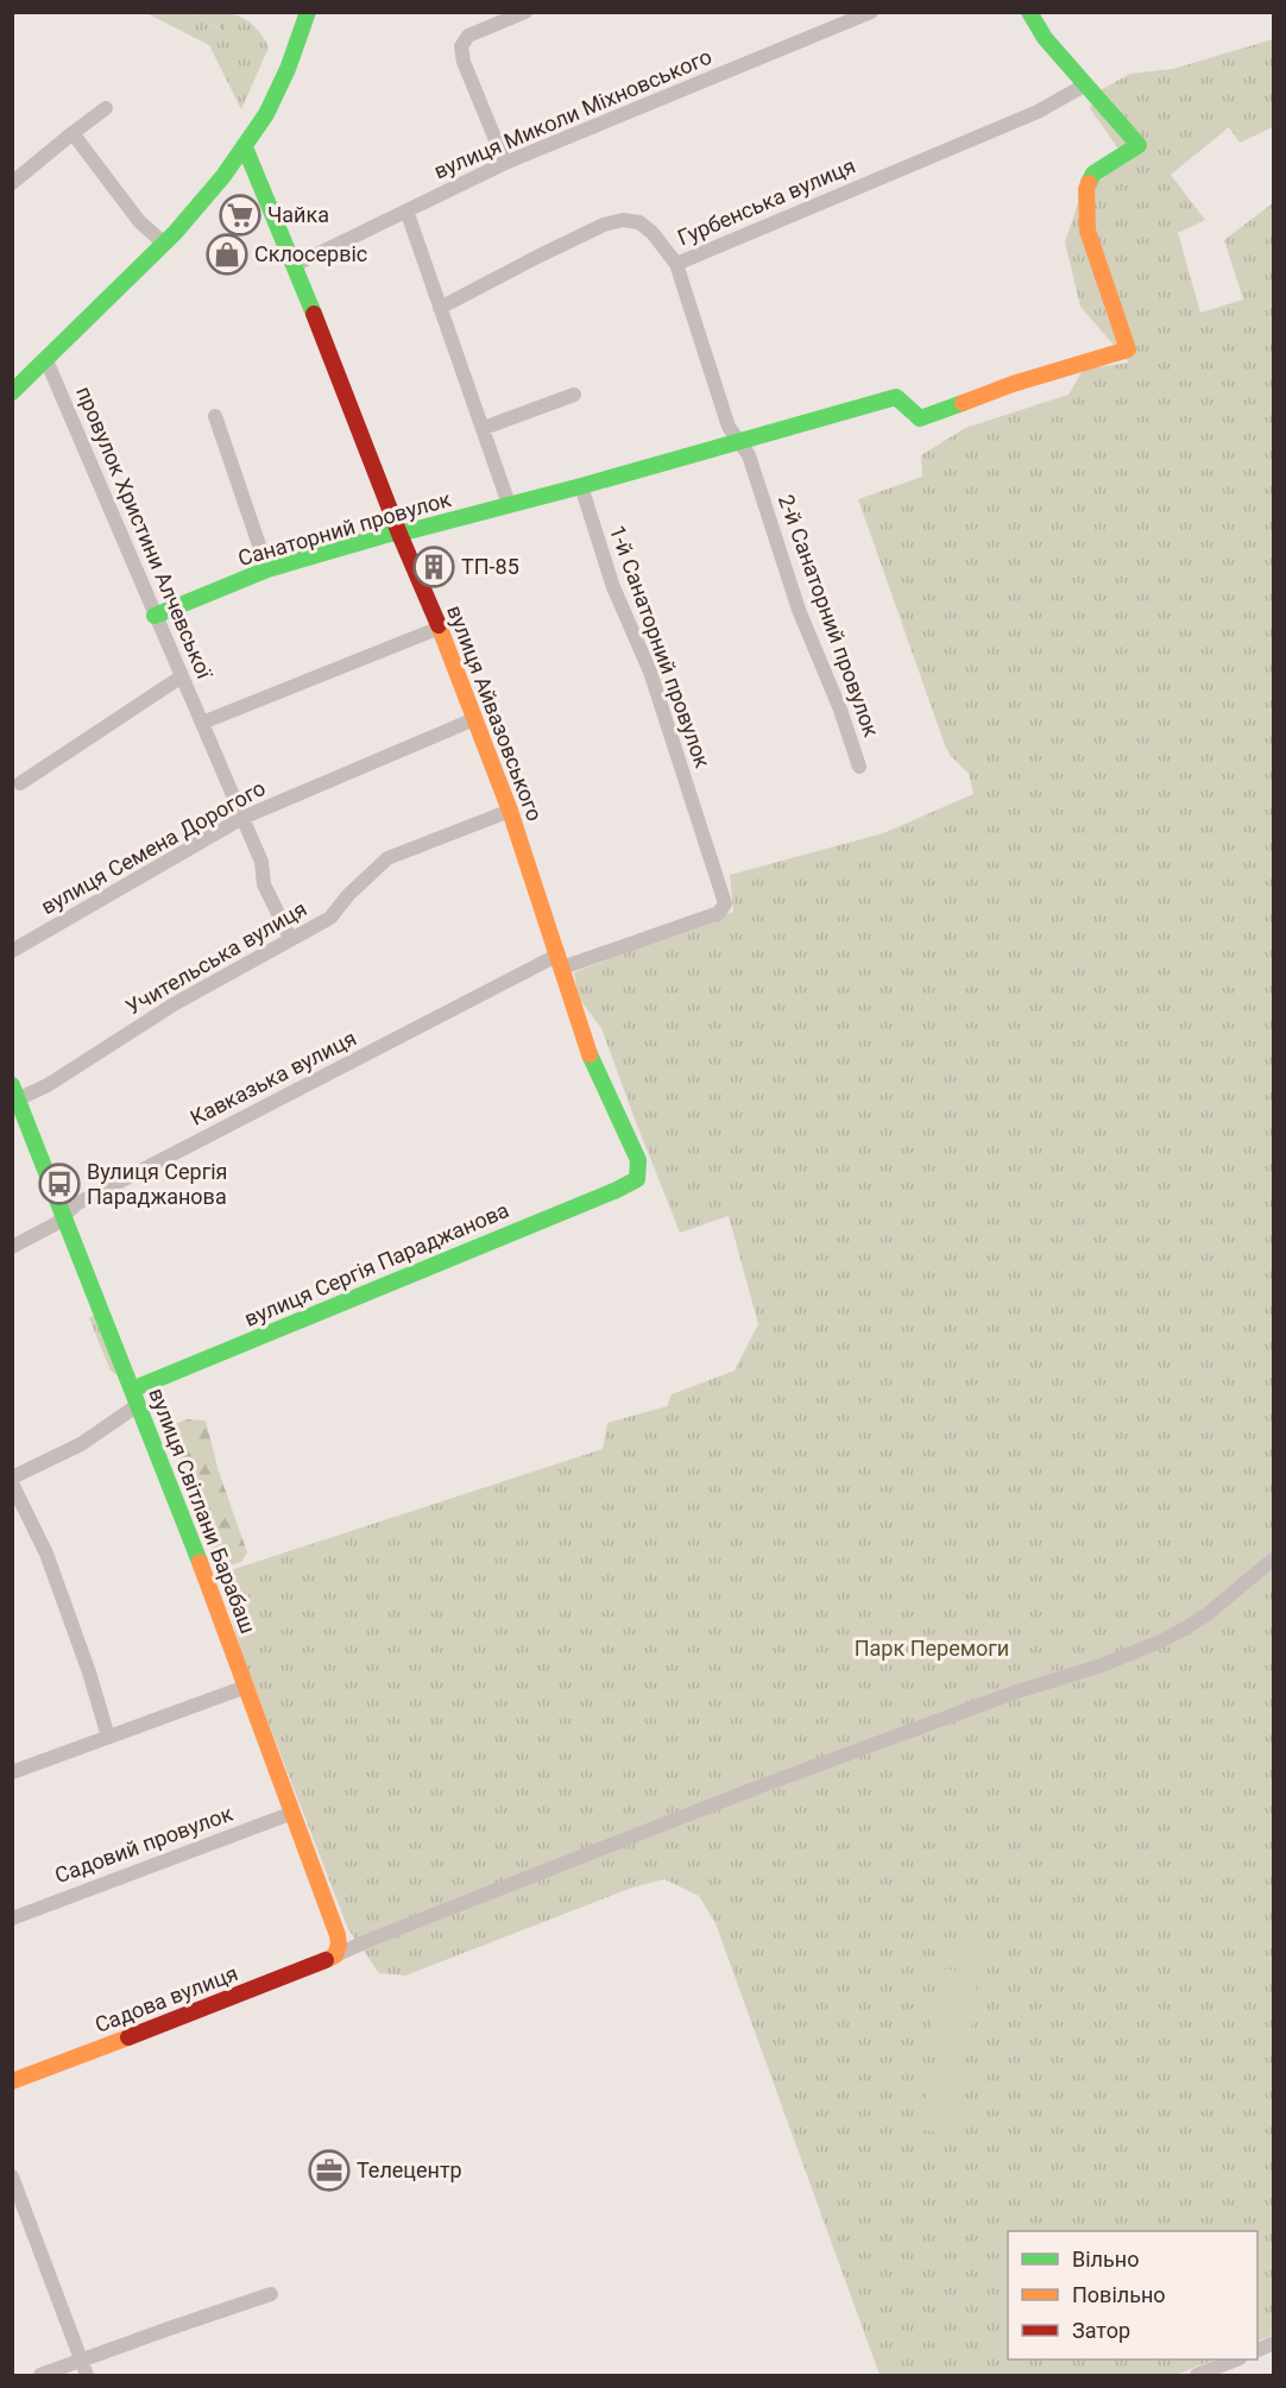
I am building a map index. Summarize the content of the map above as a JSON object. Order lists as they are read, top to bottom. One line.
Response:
{"streets":{"street":["вулиця Миколи Міхновського","Гурбенська вулиця","Санаторний провулок","провулок Христини Алчевської","2-й Санаторний провулок","1-й Санаторний провулок","вулиця Айвазовського","вулиця Семена Дорогого","Учительська вулиця","Кавказька вулиця","вулиця Сергія Параджанова","вулиця Світлани Барабаш","Садовий провулок","Садова вулиця"]},"crossings":[["вулиця Миколи Міхновського","вулиця Айвазовського"],["Гурбенська вулиця","Санаторний провулок"],["Гурбенська вулиця","2-й Санаторний провулок"],["Санаторний провулок","провулок Христини Алчевської"],["Санаторний провулок","2-й Санаторний провулок"],["Санаторний провулок","1-й Санаторний провулок"],["Санаторний провулок","вулиця Айвазовського"],["провулок Христини Алчевської","вулиця Семена Дорогого"],["провулок Христини Алчевської","Учительська вулиця"],["1-й Санаторний провулок","Кавказька вулиця"],["вулиця Айвазовського","вулиця Семена Дорогого"],["вулиця Айвазовського","Учительська вулиця"],["вулиця Айвазовського","Кавказька вулиця"],["вулиця Айвазовського","вулиця Сергія Параджанова"],["Учительська вулиця","вулиця Світлани Барабаш"],["Кавказька вулиця","вулиця Світлани Барабаш"],["вулиця Сергія Параджанова","вулиця Світлани Барабаш"],["вулиця Світлани Барабаш","Садовий провулок"],["вулиця Світлани Барабаш","Садова вулиця"]],"parks":["Парк Перемоги"],"places":{"supermarket":["Чайка"],"shop":["Склосервіс"],"building":["ТП-85"],"bus stop":["Вулиця Сергія Параджанова"],"office":["Телецентр"]},"legend":["Вільно","Повільно","Затор"]}
